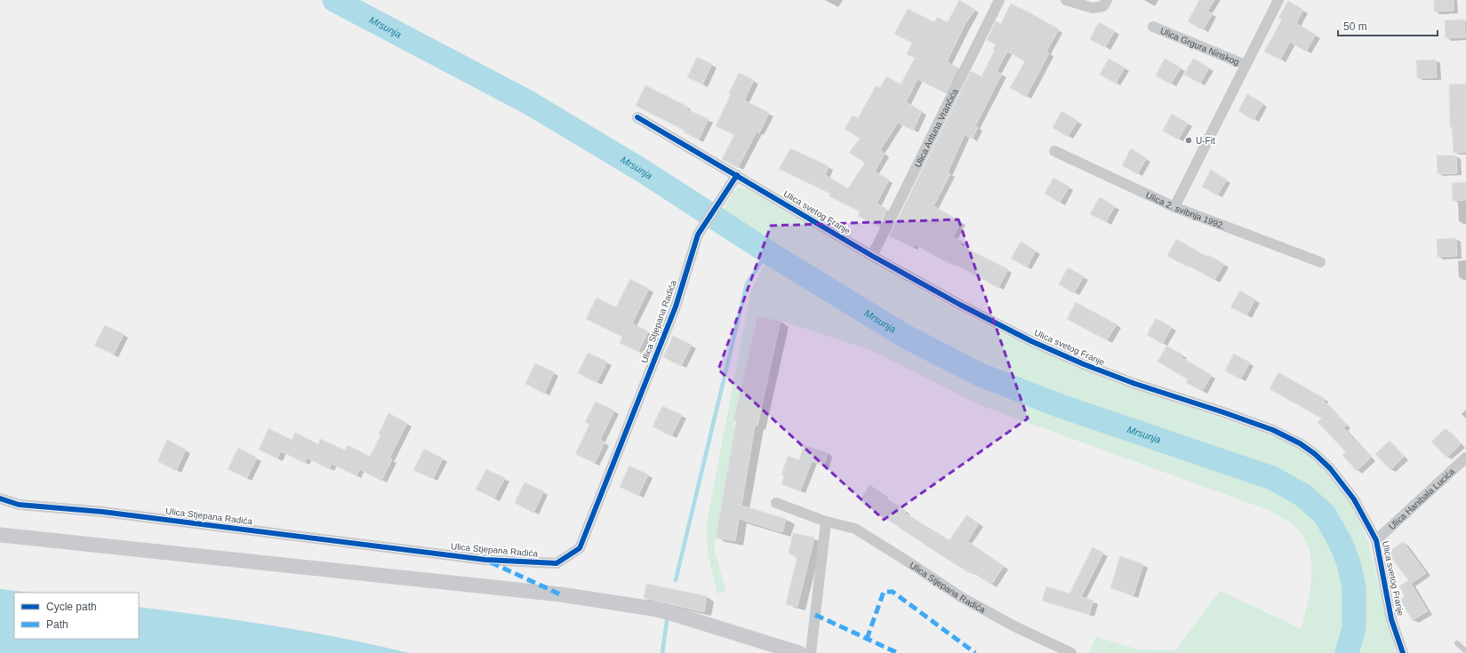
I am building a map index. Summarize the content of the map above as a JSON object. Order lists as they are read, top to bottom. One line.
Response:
{"streets":{"street":["Ulica Grgura Ninskog","Ulica Antuna Vrančića","Ulica 2. svibnja 1992.","Ulica svetog Franje","Ulica Stjepana Radića","Ulica Hanibala Lucića"]},"crossings":[["Ulica Grgura Ninskog","Ulica 2. svibnja 1992."],["Ulica Antuna Vrančića","Ulica svetog Franje"],["Ulica svetog Franje","Ulica Stjepana Radića"],["Ulica svetog Franje","Ulica Hanibala Lucića"]],"water":["Mrsunja"],"places":["U-Fit"],"legend":["Cycle path","Path"],"scale_bar":"50 m"}
